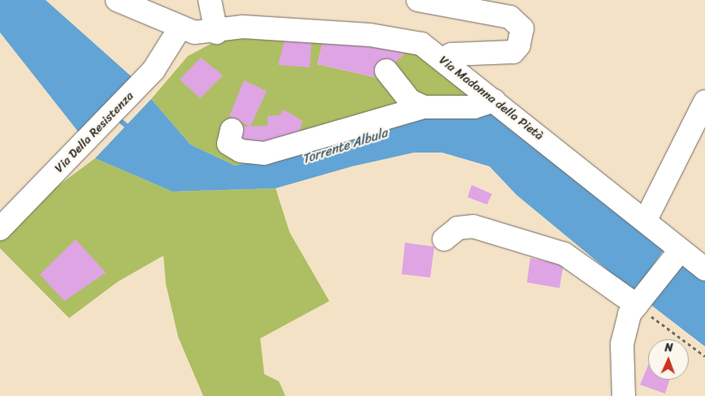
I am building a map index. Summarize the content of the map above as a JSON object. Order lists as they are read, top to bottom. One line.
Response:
{"streets":{"street":["Via Madonna della Pietà","Via Della Resistenza"]},"crossings":[["Via Madonna della Pietà","Via Della Resistenza"]],"water":["Torrente Albula"],"north":"top"}
